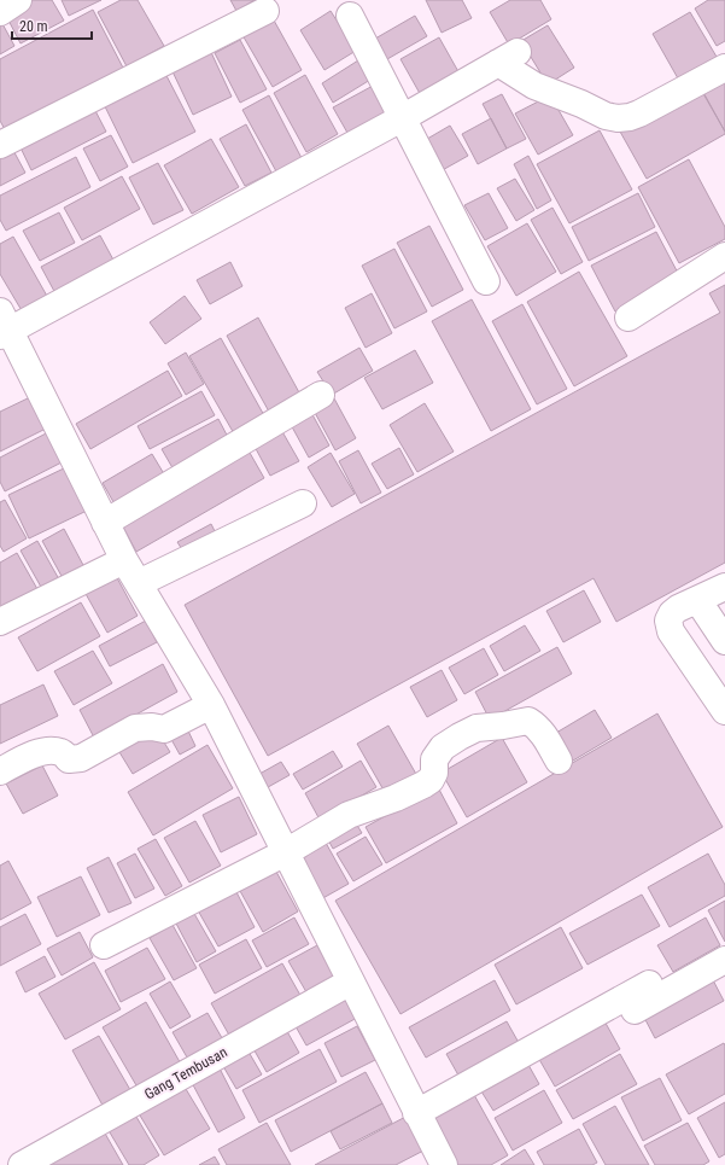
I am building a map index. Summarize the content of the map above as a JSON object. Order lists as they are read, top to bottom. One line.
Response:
{"streets":{"street":["Gang Tembusan"]},"scale_bar":"20 m"}
